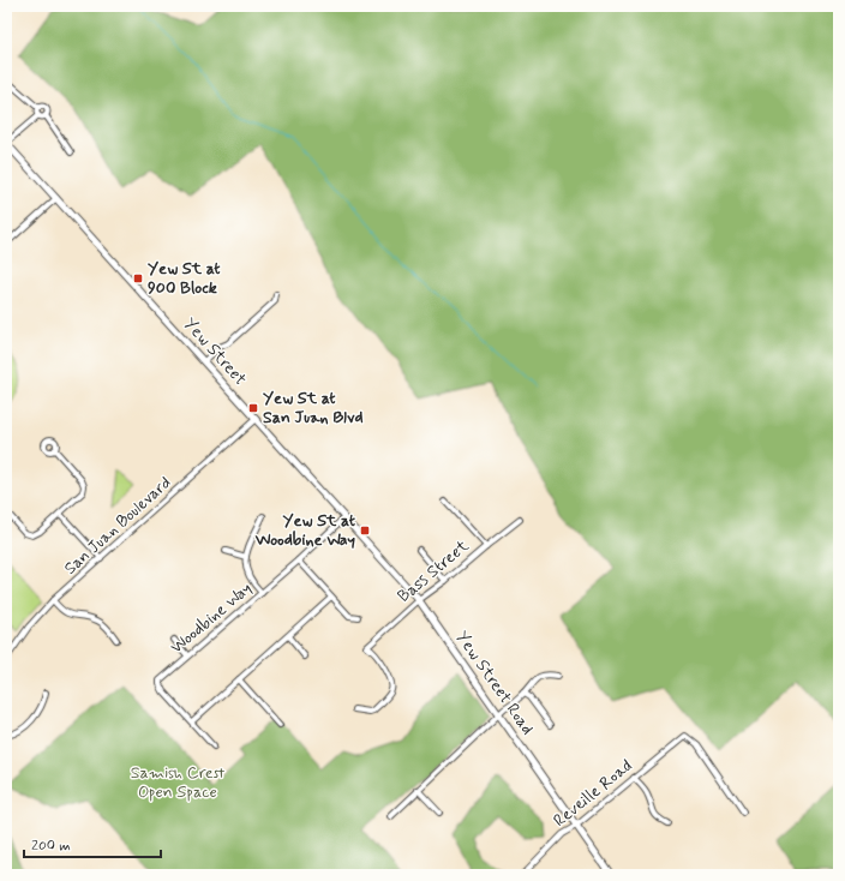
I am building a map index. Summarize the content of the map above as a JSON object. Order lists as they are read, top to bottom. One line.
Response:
{"streets":{"street":["Yew Street","San Juan Boulevard","Bass Street","Woodbine Way","Yew Street Road","Reveille Road"]},"crossings":[["Yew Street","San Juan Boulevard"],["Yew Street","Woodbine Way"],["Yew Street","Yew Street Road"],["Bass Street","Yew Street Road"],["Woodbine Way","Yew Street Road"],["Yew Street Road","Reveille Road"]],"parks":["Samish Crest Open Space"],"places":{"transit":["Yew St at 900 Block","Yew St at San Juan Blvd","Yew St at Woodbine Way"]},"scale_bar":"200 m"}
